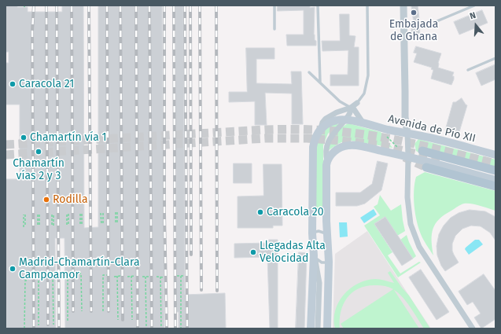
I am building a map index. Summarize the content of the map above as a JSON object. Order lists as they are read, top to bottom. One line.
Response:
{"streets":{"main road":["Avenida de Pío XII"]},"places":["Embajada de Ghana","Caracola 21","Chamartín vía 1","Chamartín vías 2 y 3","Rodilla","Caracola 20","Llegadas Alta Velocidad","Madrid-Chamartín-Clara Campoamor"],"north":"top"}
